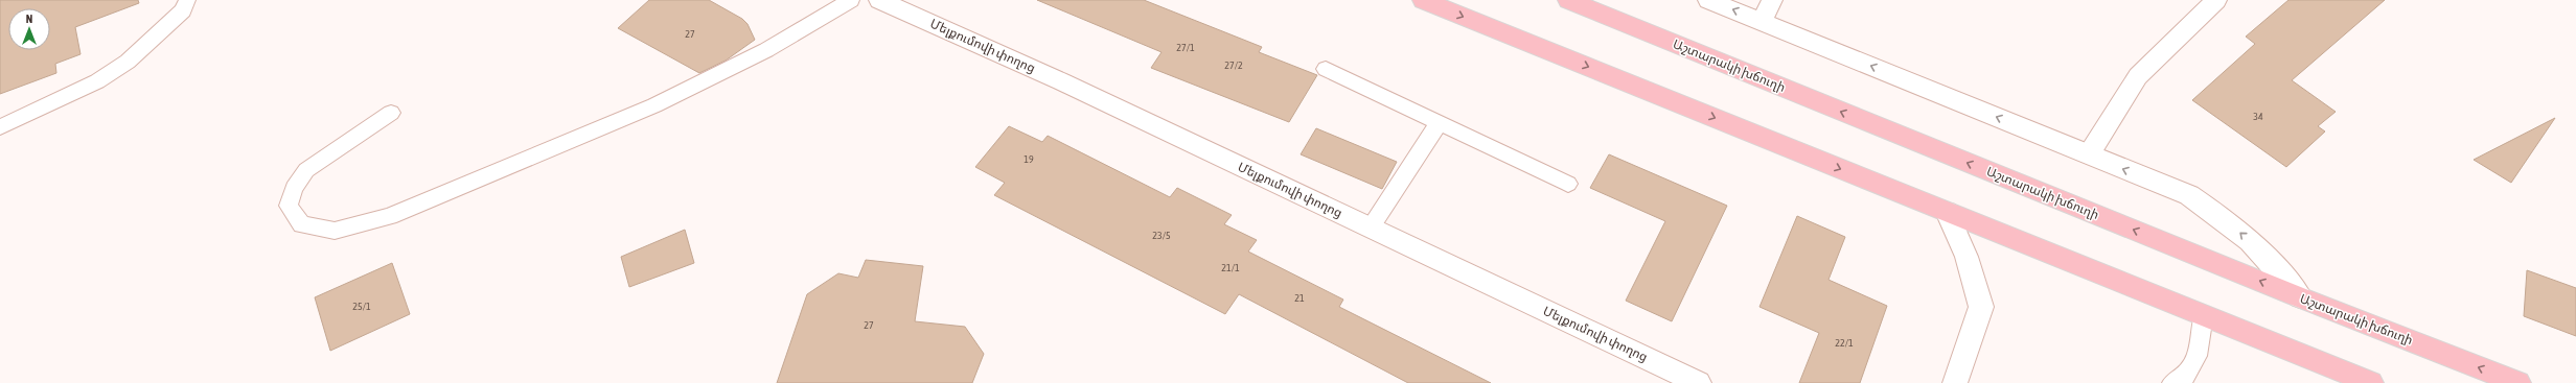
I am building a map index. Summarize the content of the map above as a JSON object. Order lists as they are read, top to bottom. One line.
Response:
{"streets":{"main road":["Աշտարակի խճուղի"],"street":["Մելքումովի փողոց"]},"house_numbers":["27","27/1","27/2","34","19","23/5","21/1","21","25/1","27","22/1"],"north":"top"}
